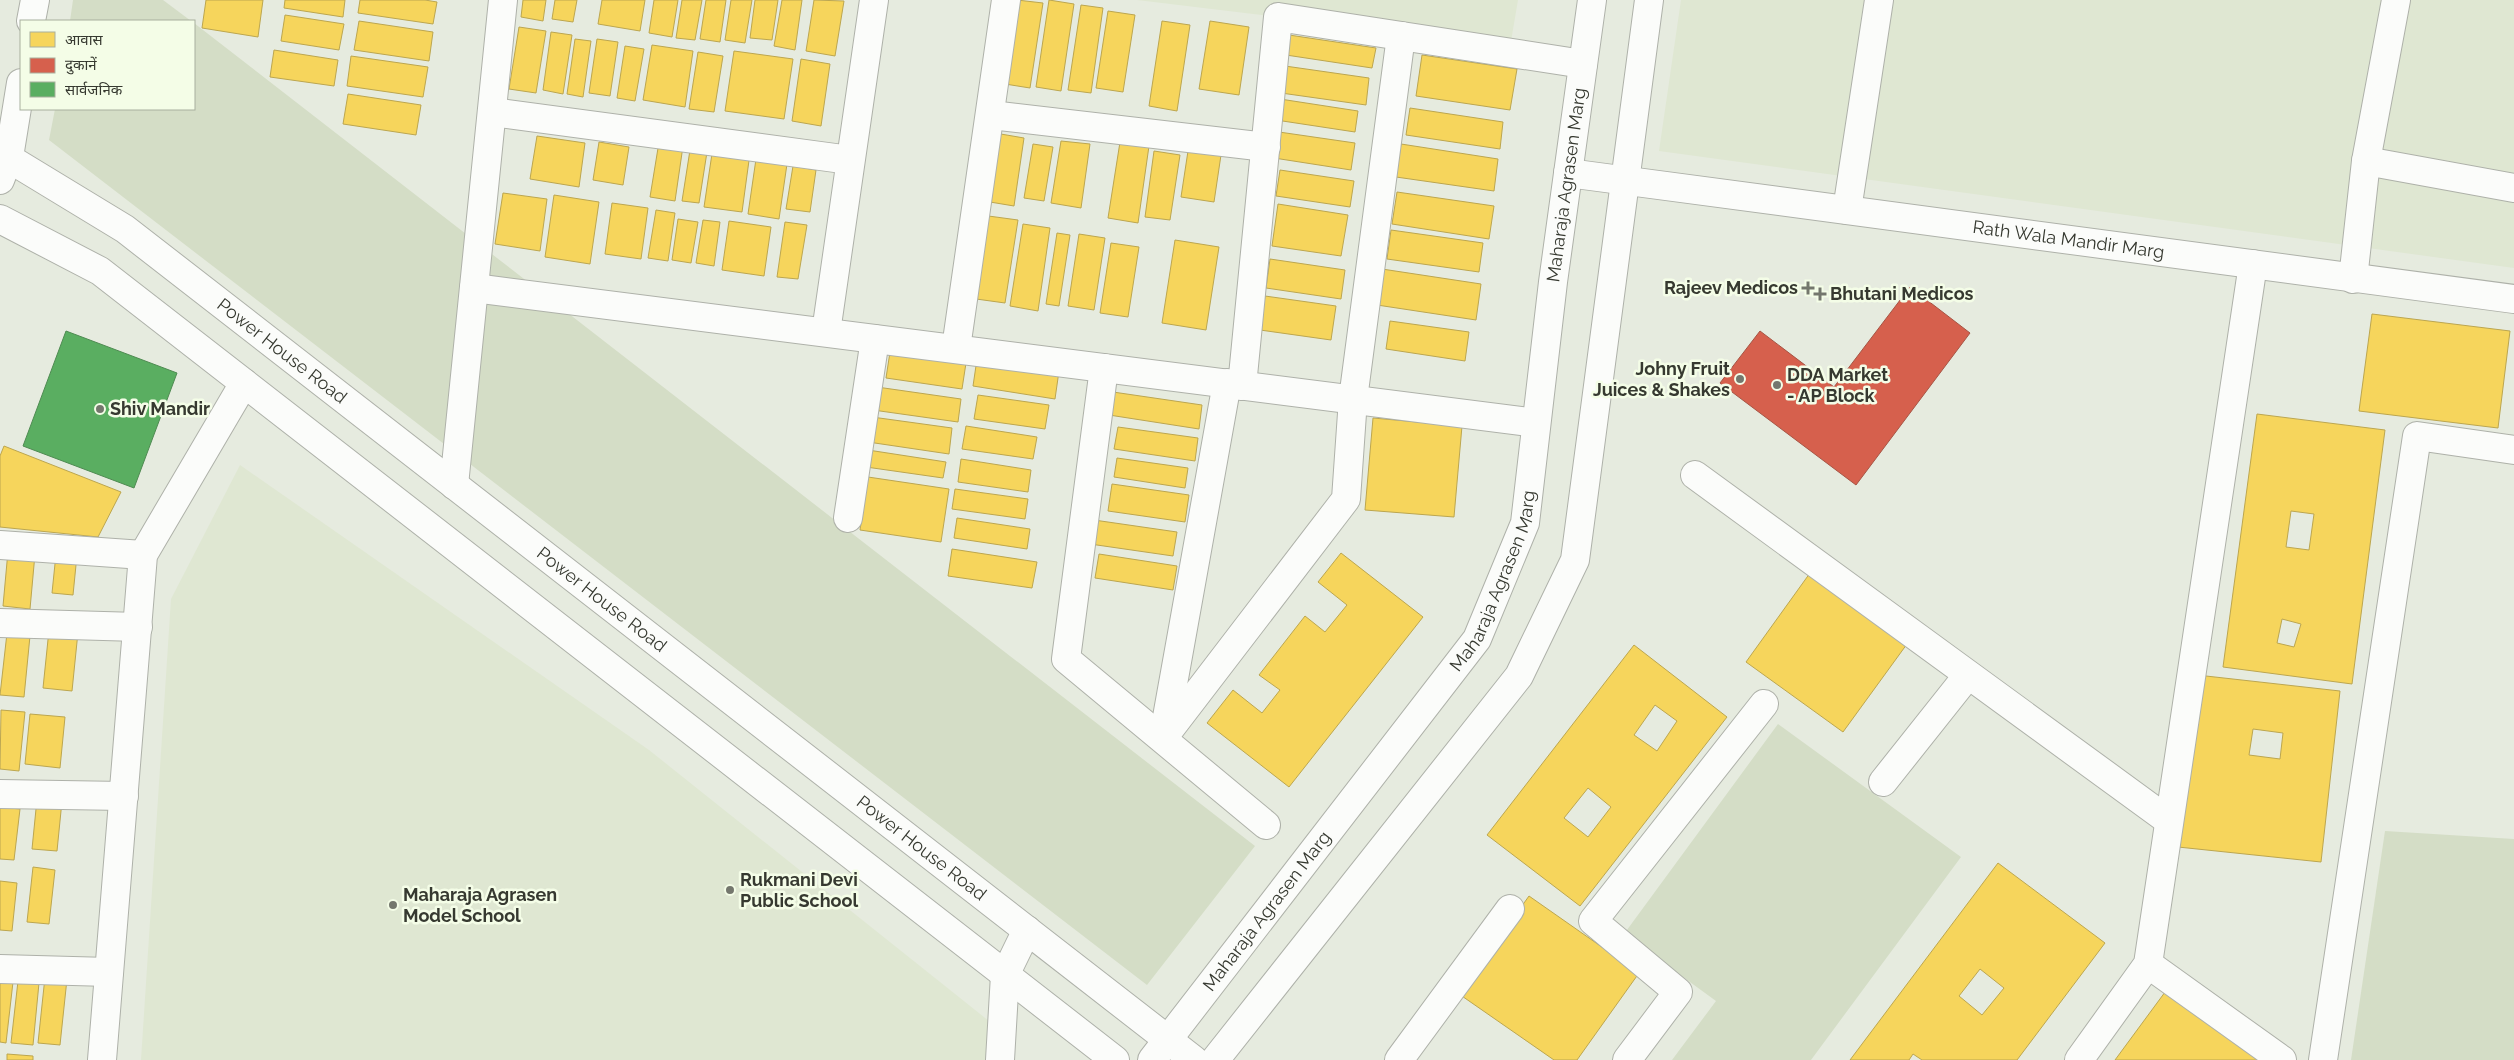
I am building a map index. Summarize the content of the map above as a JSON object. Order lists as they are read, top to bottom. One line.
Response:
{"streets":{"street":["Maharaja Agrasen Marg","Rath Wala Mandir Marg","Power House Road"]},"crossings":[["Maharaja Agrasen Marg","Rath Wala Mandir Marg"],["Maharaja Agrasen Marg","Power House Road"]],"places":{"health":["Rajeev Medicos","Bhutani Medicos"],"other":["Johny Fruit Juices & Shakes","DDA Market - AP Block","Shiv Mandir","Rukmani Devi Public School","Maharaja Agrasen Model School"]},"legend":["आवास","दुकानें","सार्वजनिक"]}
